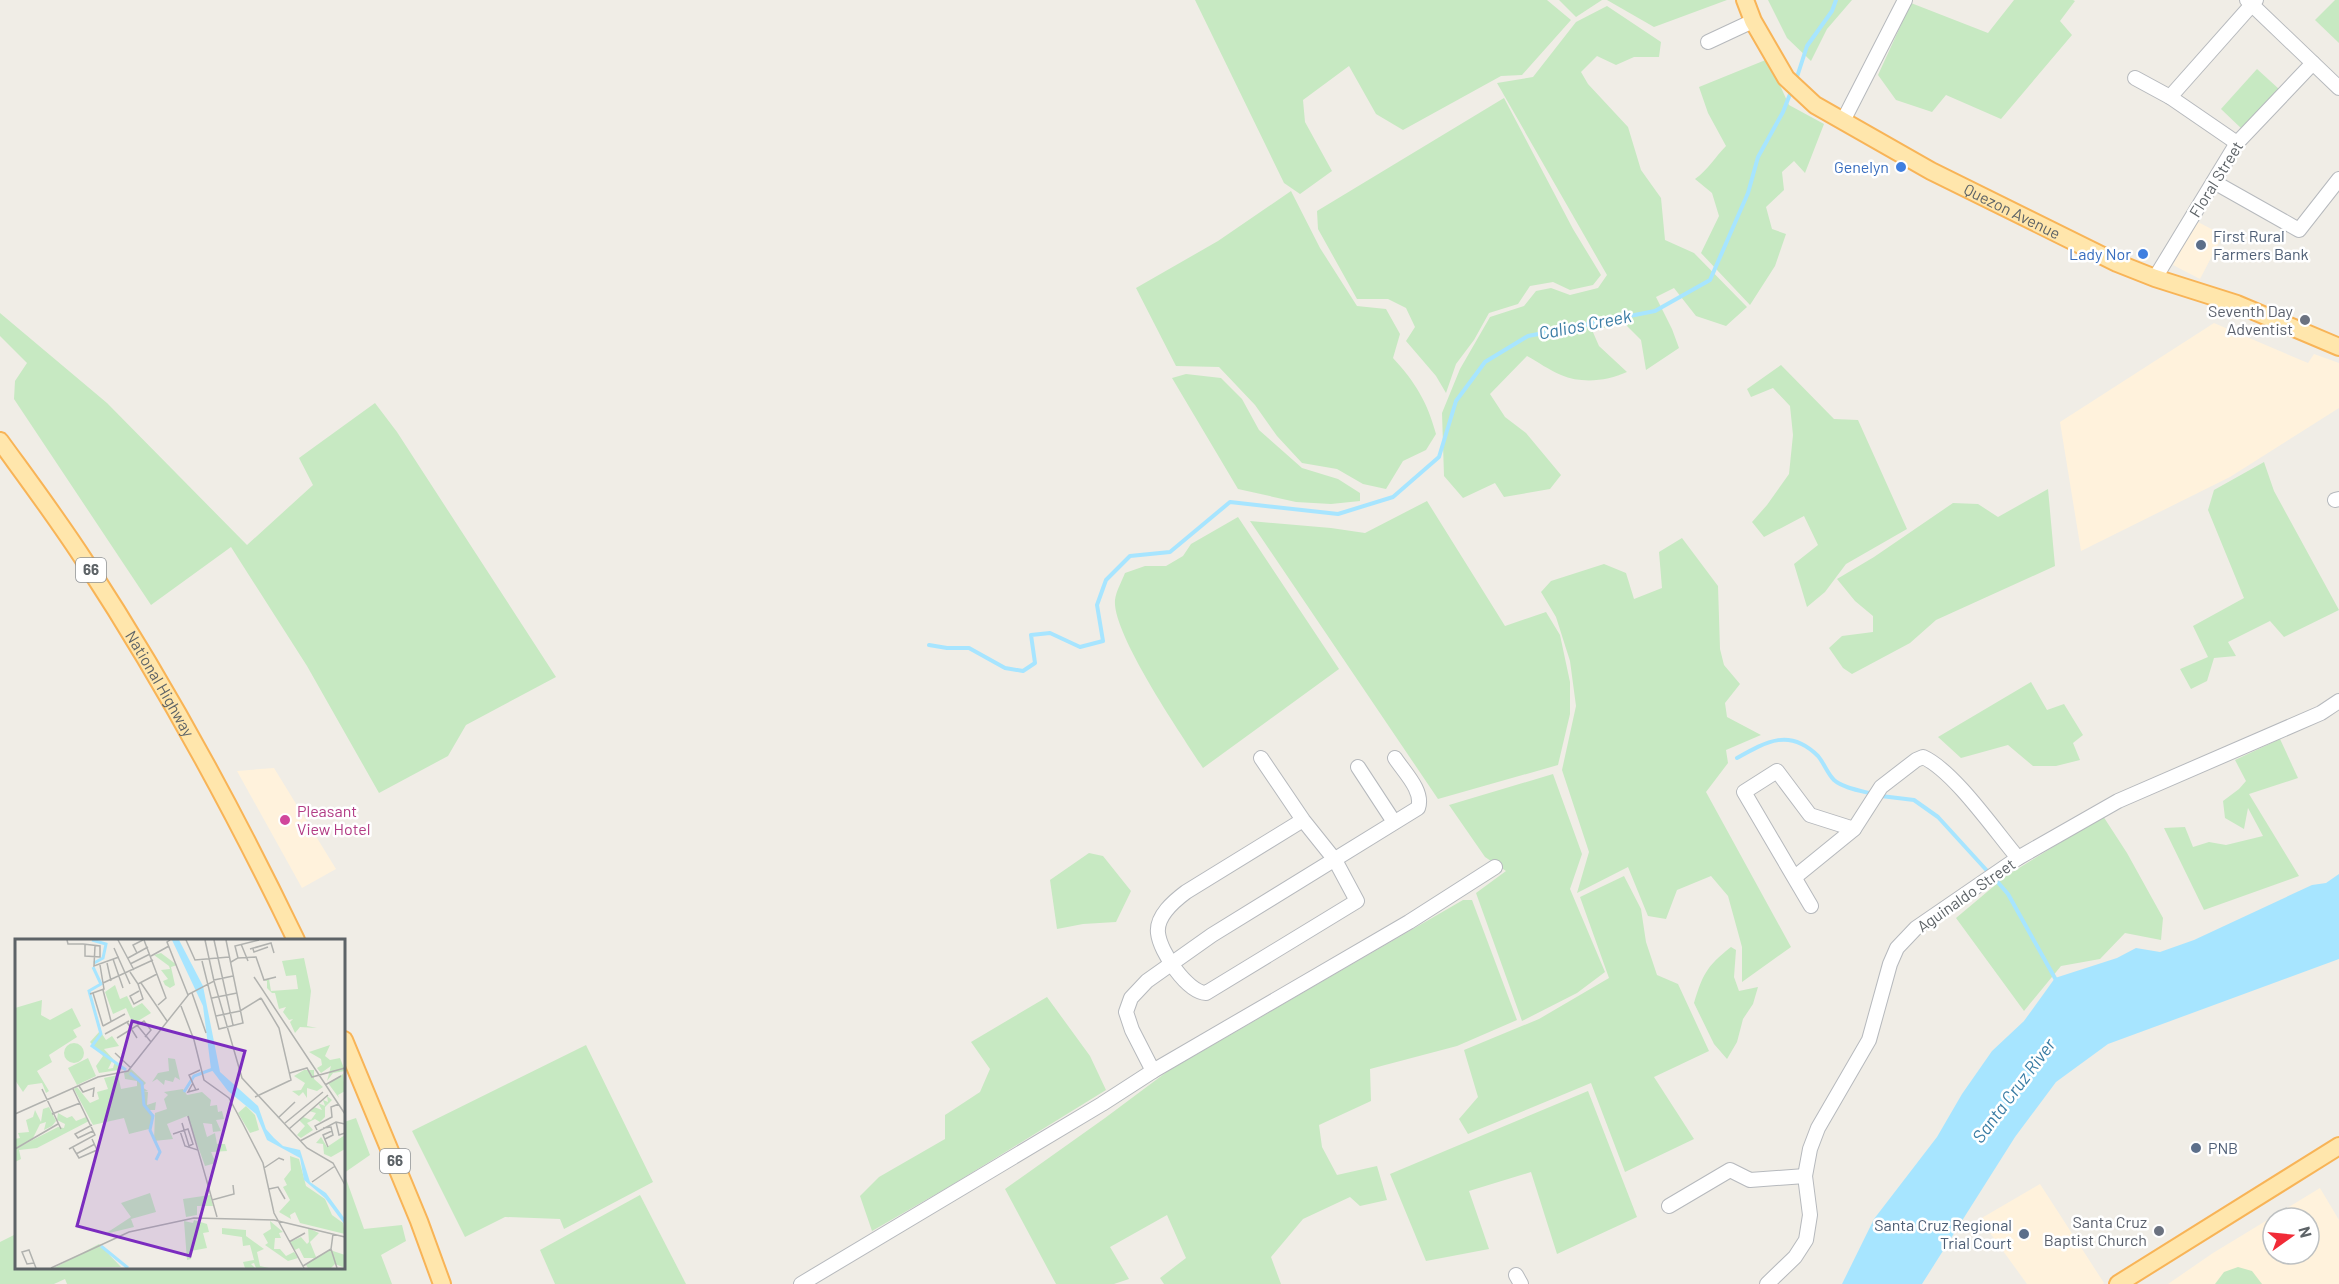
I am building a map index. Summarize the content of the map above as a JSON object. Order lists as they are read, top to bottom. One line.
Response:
{"streets":{"main road":["Quezon Avenue","66","National Highway"],"street":["Floral Street","Aguinaldo Street"]},"crossings":[["Floral Street","Quezon Avenue"]],"water":["Calios Creek","Santa Cruz River"],"places":["Genelyn","First Rural Farmers Bank","Lady Nor","Seventh Day Adventist","Pleasant View Hotel","PNB","Santa Cruz Baptist Church","Santa Cruz Regional Trial Court"],"north":"right"}
